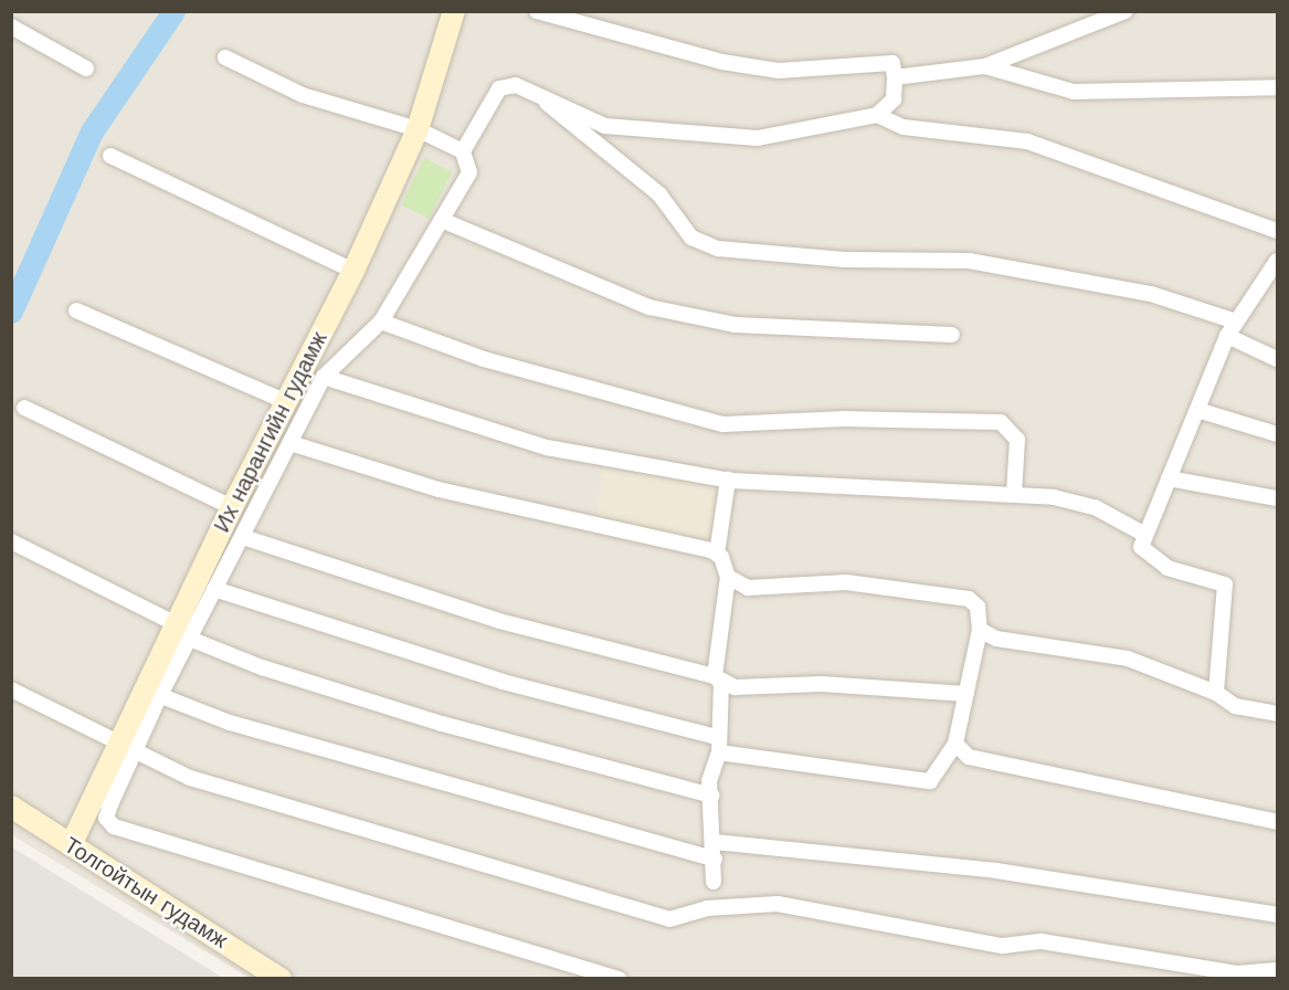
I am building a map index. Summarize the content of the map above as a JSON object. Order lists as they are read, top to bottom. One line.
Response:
{"streets":{"main road":["Их нарангийн гудамж","Толгойтын гудамж"]},"crossings":[["Их нарангийн гудамж","Толгойтын гудамж"]]}
